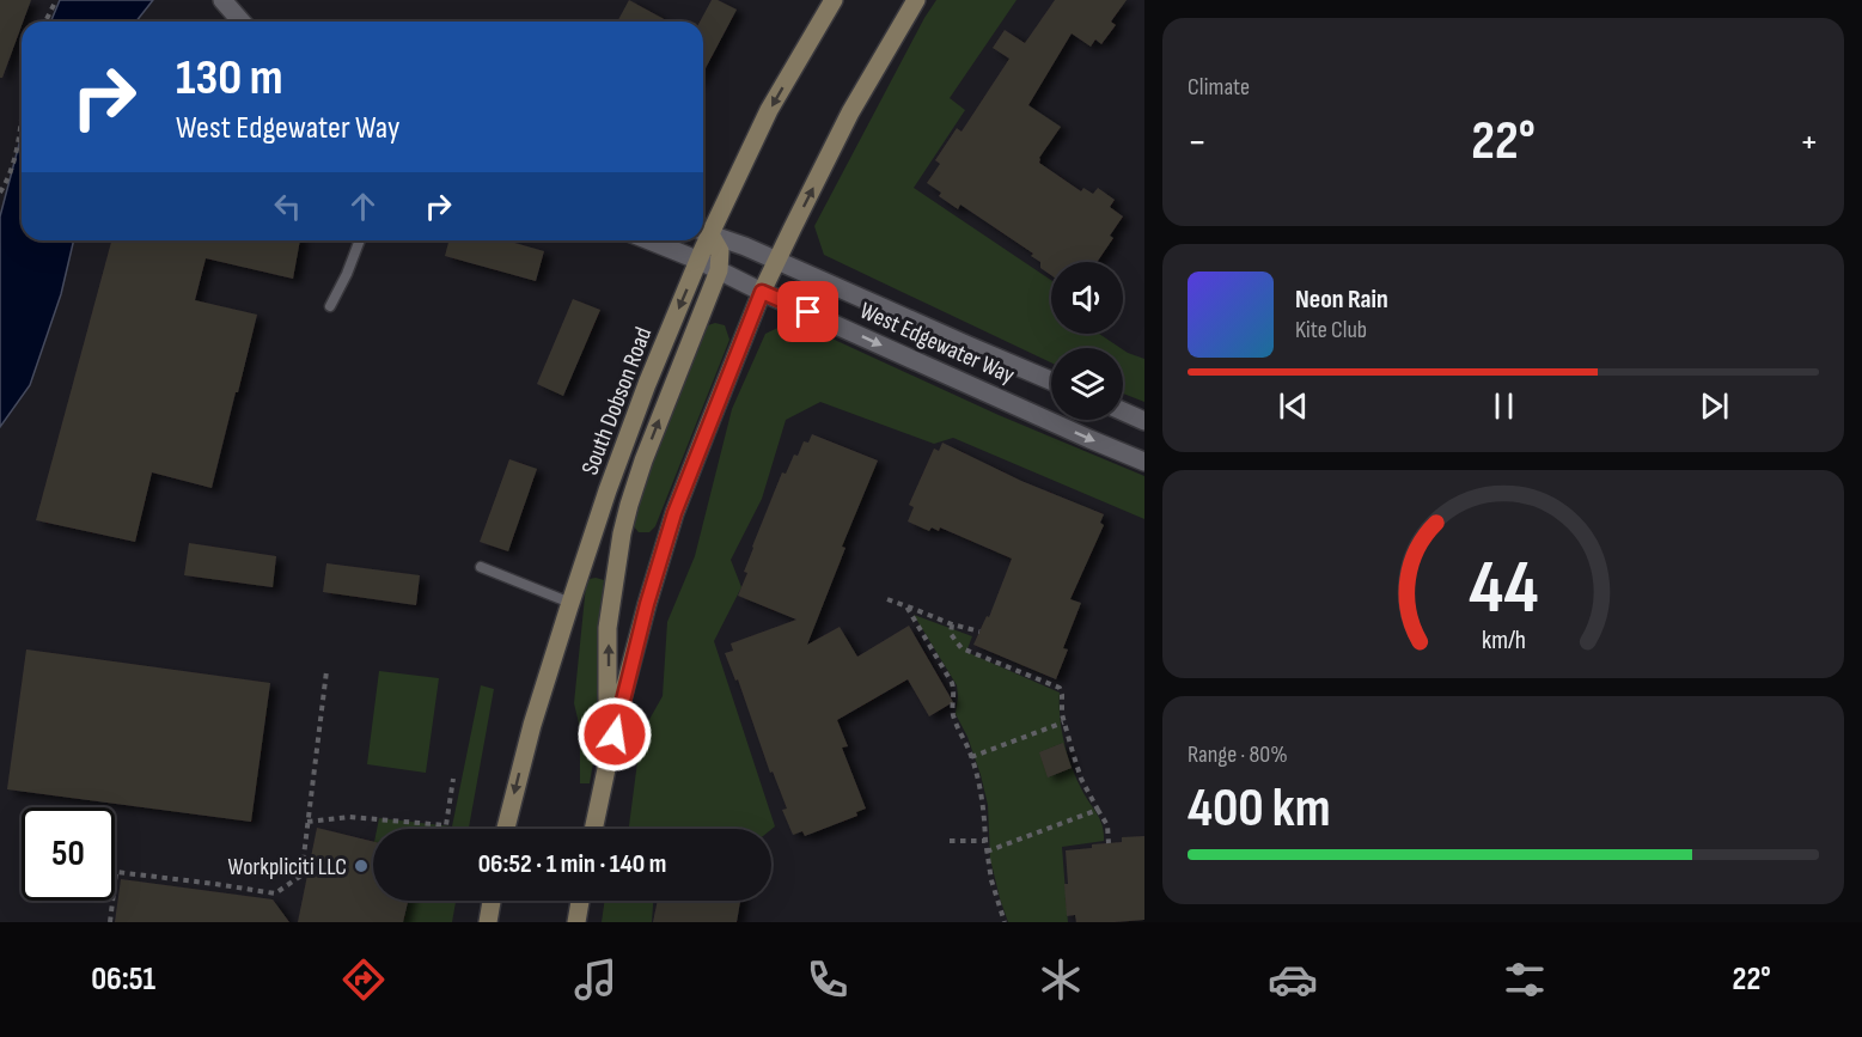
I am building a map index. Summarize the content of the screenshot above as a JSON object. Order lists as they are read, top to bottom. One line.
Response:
{"streets":{"main road":["South Dobson Road"],"street":["West Edgewater Way"]},"crossings":[["West Edgewater Way","South Dobson Road"]],"places":["Workpliciti LLC"],"page":{"tile":["Climate",["Range · 80%","400 km"]],"turn":["130 m","West Edgewater Way"],"heat":["−","22°","+"],"song":["Neon Rain","Kite Club"],"limit":"50","trip":"06:52 · 1 min · 140 m","tabs":["06:51","22°"],"gauge":["44","km/h"]}}
